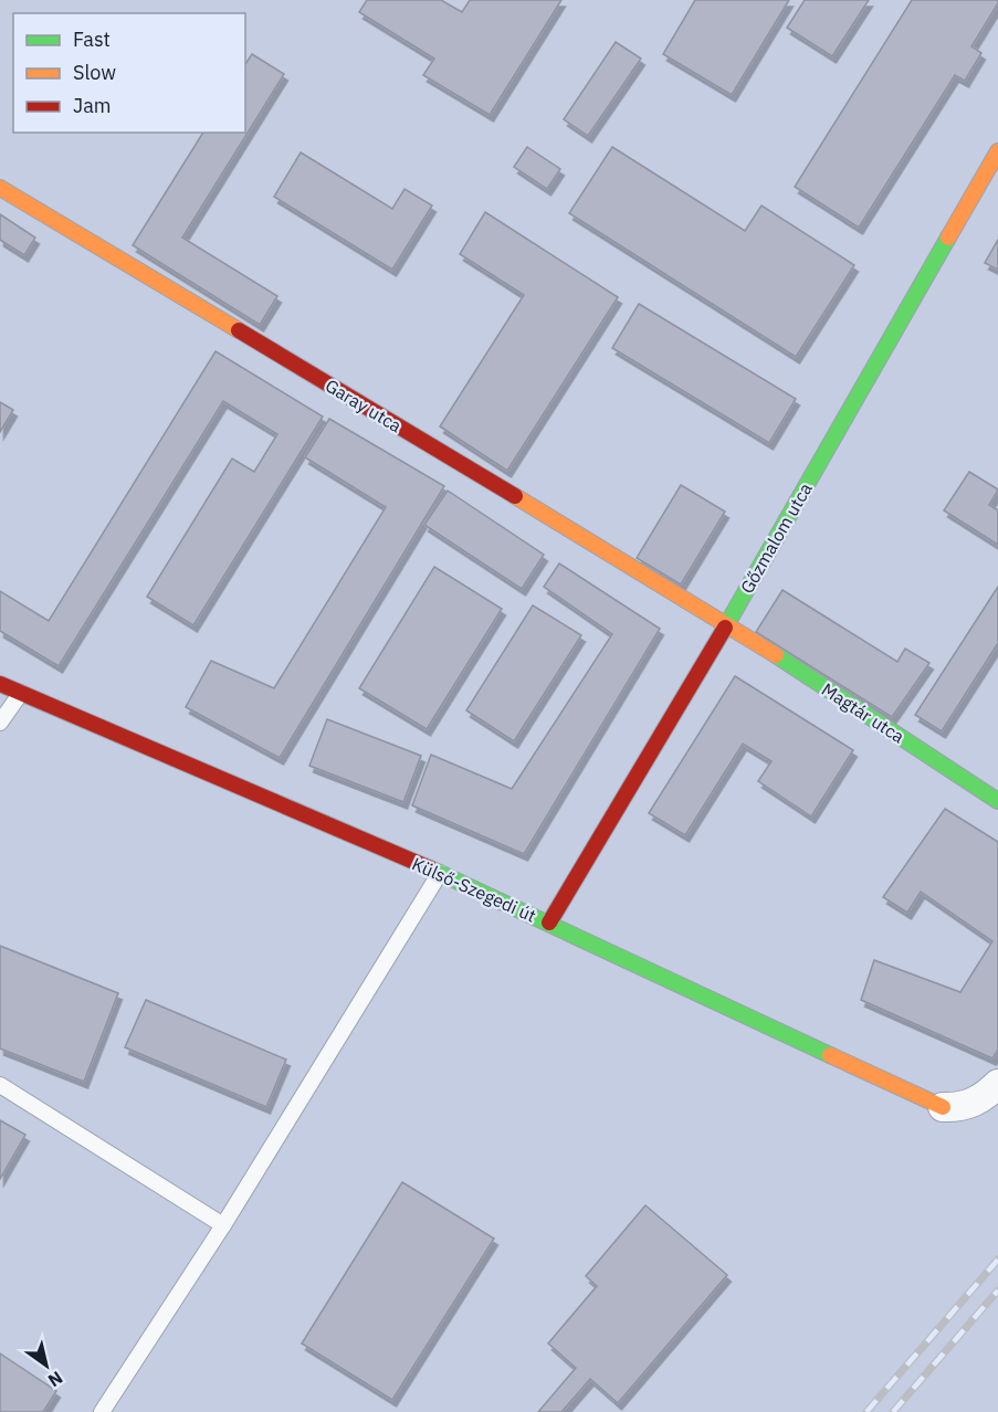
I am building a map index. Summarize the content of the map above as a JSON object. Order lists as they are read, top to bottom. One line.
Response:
{"streets":{"street":["Garay utca","Gőzmalom utca","Magtár utca","Külső-Szegedi út"]},"crossings":[["Garay utca","Gőzmalom utca"],["Garay utca","Magtár utca"],["Gőzmalom utca","Magtár utca"],["Gőzmalom utca","Külső-Szegedi út"]],"legend":["Fast","Slow","Jam"],"north":"bottom right"}
